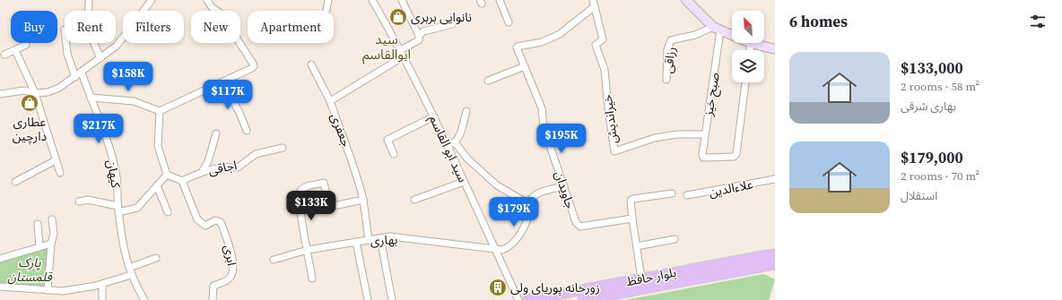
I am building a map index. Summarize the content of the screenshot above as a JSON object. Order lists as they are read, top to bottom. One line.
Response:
{"streets":{"main road":["بلوار حافظ"],"street":["رزاقی","صبح خیز","خیراندیش","جعفری","سید ابو القاسم","اجاقی","کیهان","علاءالدین","جاویدان","بهاری","ابری"]},"crossings":[["رزاقی","صبح خیز"],["صبح خیز","خیراندیش"],["خیراندیش","جاویدان"],["جعفری","سید ابو القاسم"],["جعفری","بهاری"],["سید ابو القاسم","بهاری"],["اجاقی","ابری"]],"districts":["سید ابوالقاسم"],"parks":["پارک قلمستان"],"places":{"shop":["نانوایی بربری","عطاری دارچین"],"building":["زورخانه پوریای ولی"]},"north":"top left","page":{"heading":"6 homes","chip":["Buy","Rent","Filters","New","Apartment"],"list":[{"name":"$133,000","note":"2 rooms · 58 m² · بهاری شرقی"},{"name":"$179,000","note":"2 rooms · 70 m² · استقلال"}],"price":["$158K","$117K","$217K","$195K","$133K","$179K"]}}
